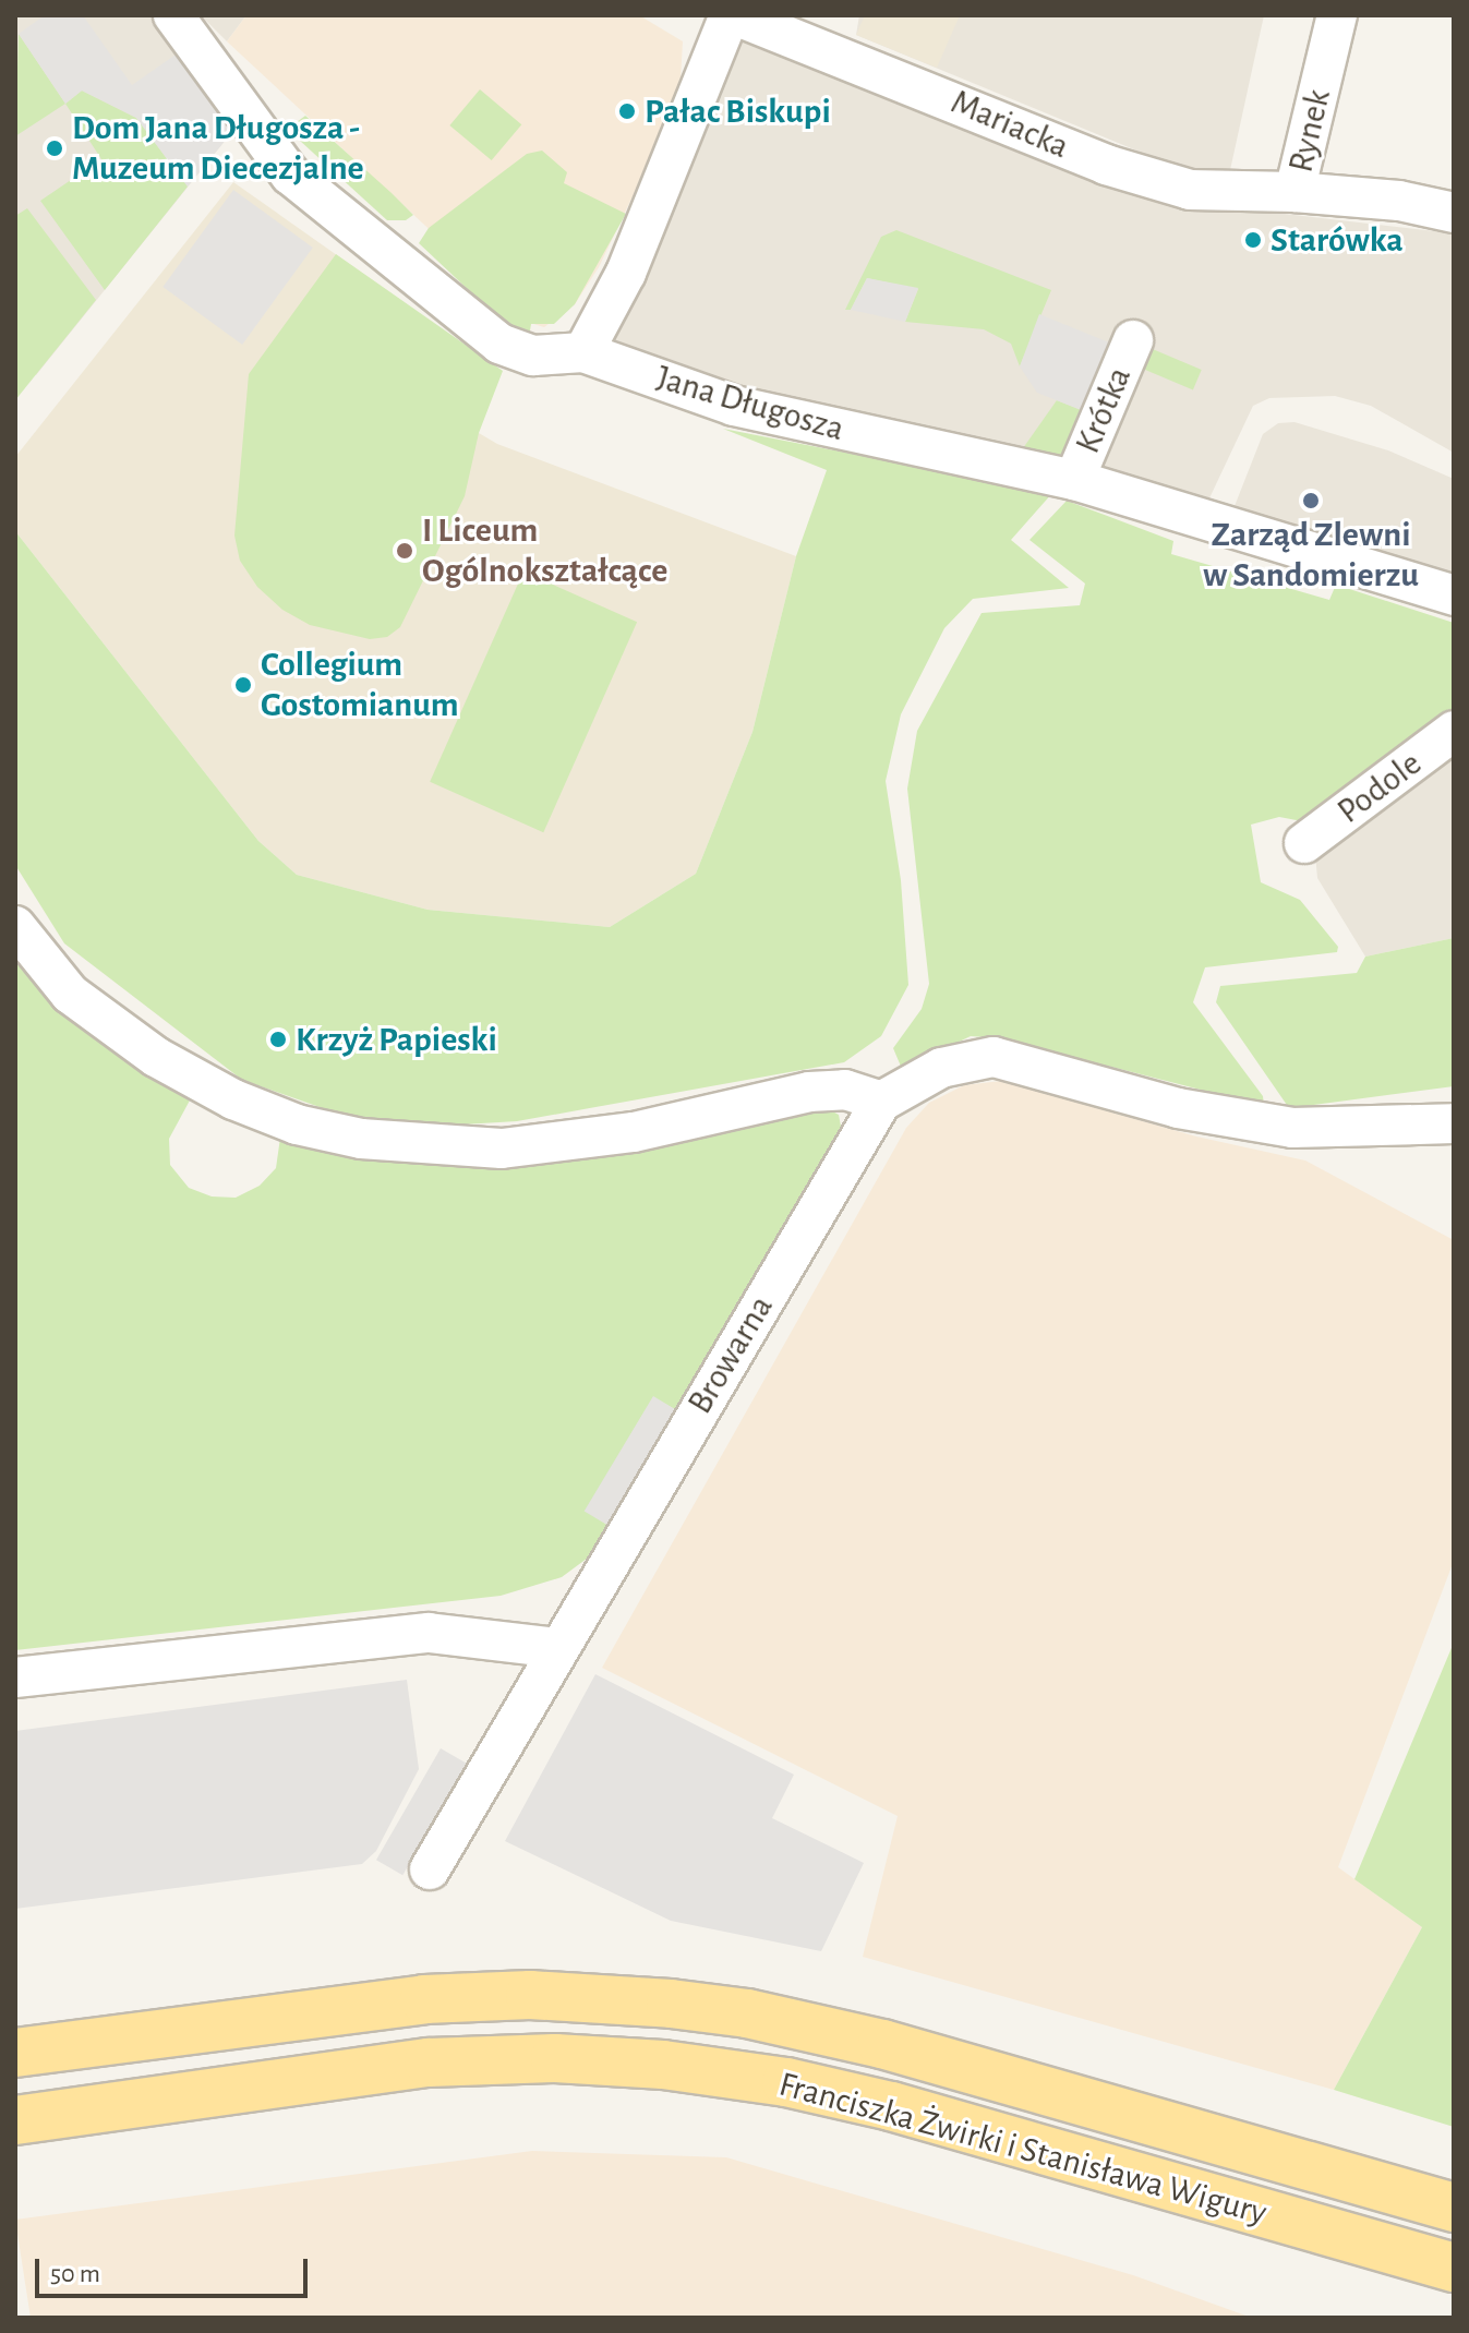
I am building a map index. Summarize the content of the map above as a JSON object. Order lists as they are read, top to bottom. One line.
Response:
{"streets":{"main road":["Franciszka Żwirki i Stanisława Wigury"],"street":["Mariacka","Rynek","Jana Długosza","Krótka","Podole","Browarna"]},"crossings":[["Mariacka","Rynek"],["Jana Długosza","Krótka"]],"places":["Pałac Biskupi","Dom Jana Długosza - Muzeum Diecezjalne","Starówka","Zarząd Zlewni w Sandomierzu","I Liceum Ogólnokształcące","Collegium Gostomianum","Krzyż Papieski"],"scale_bar":"50 m"}
